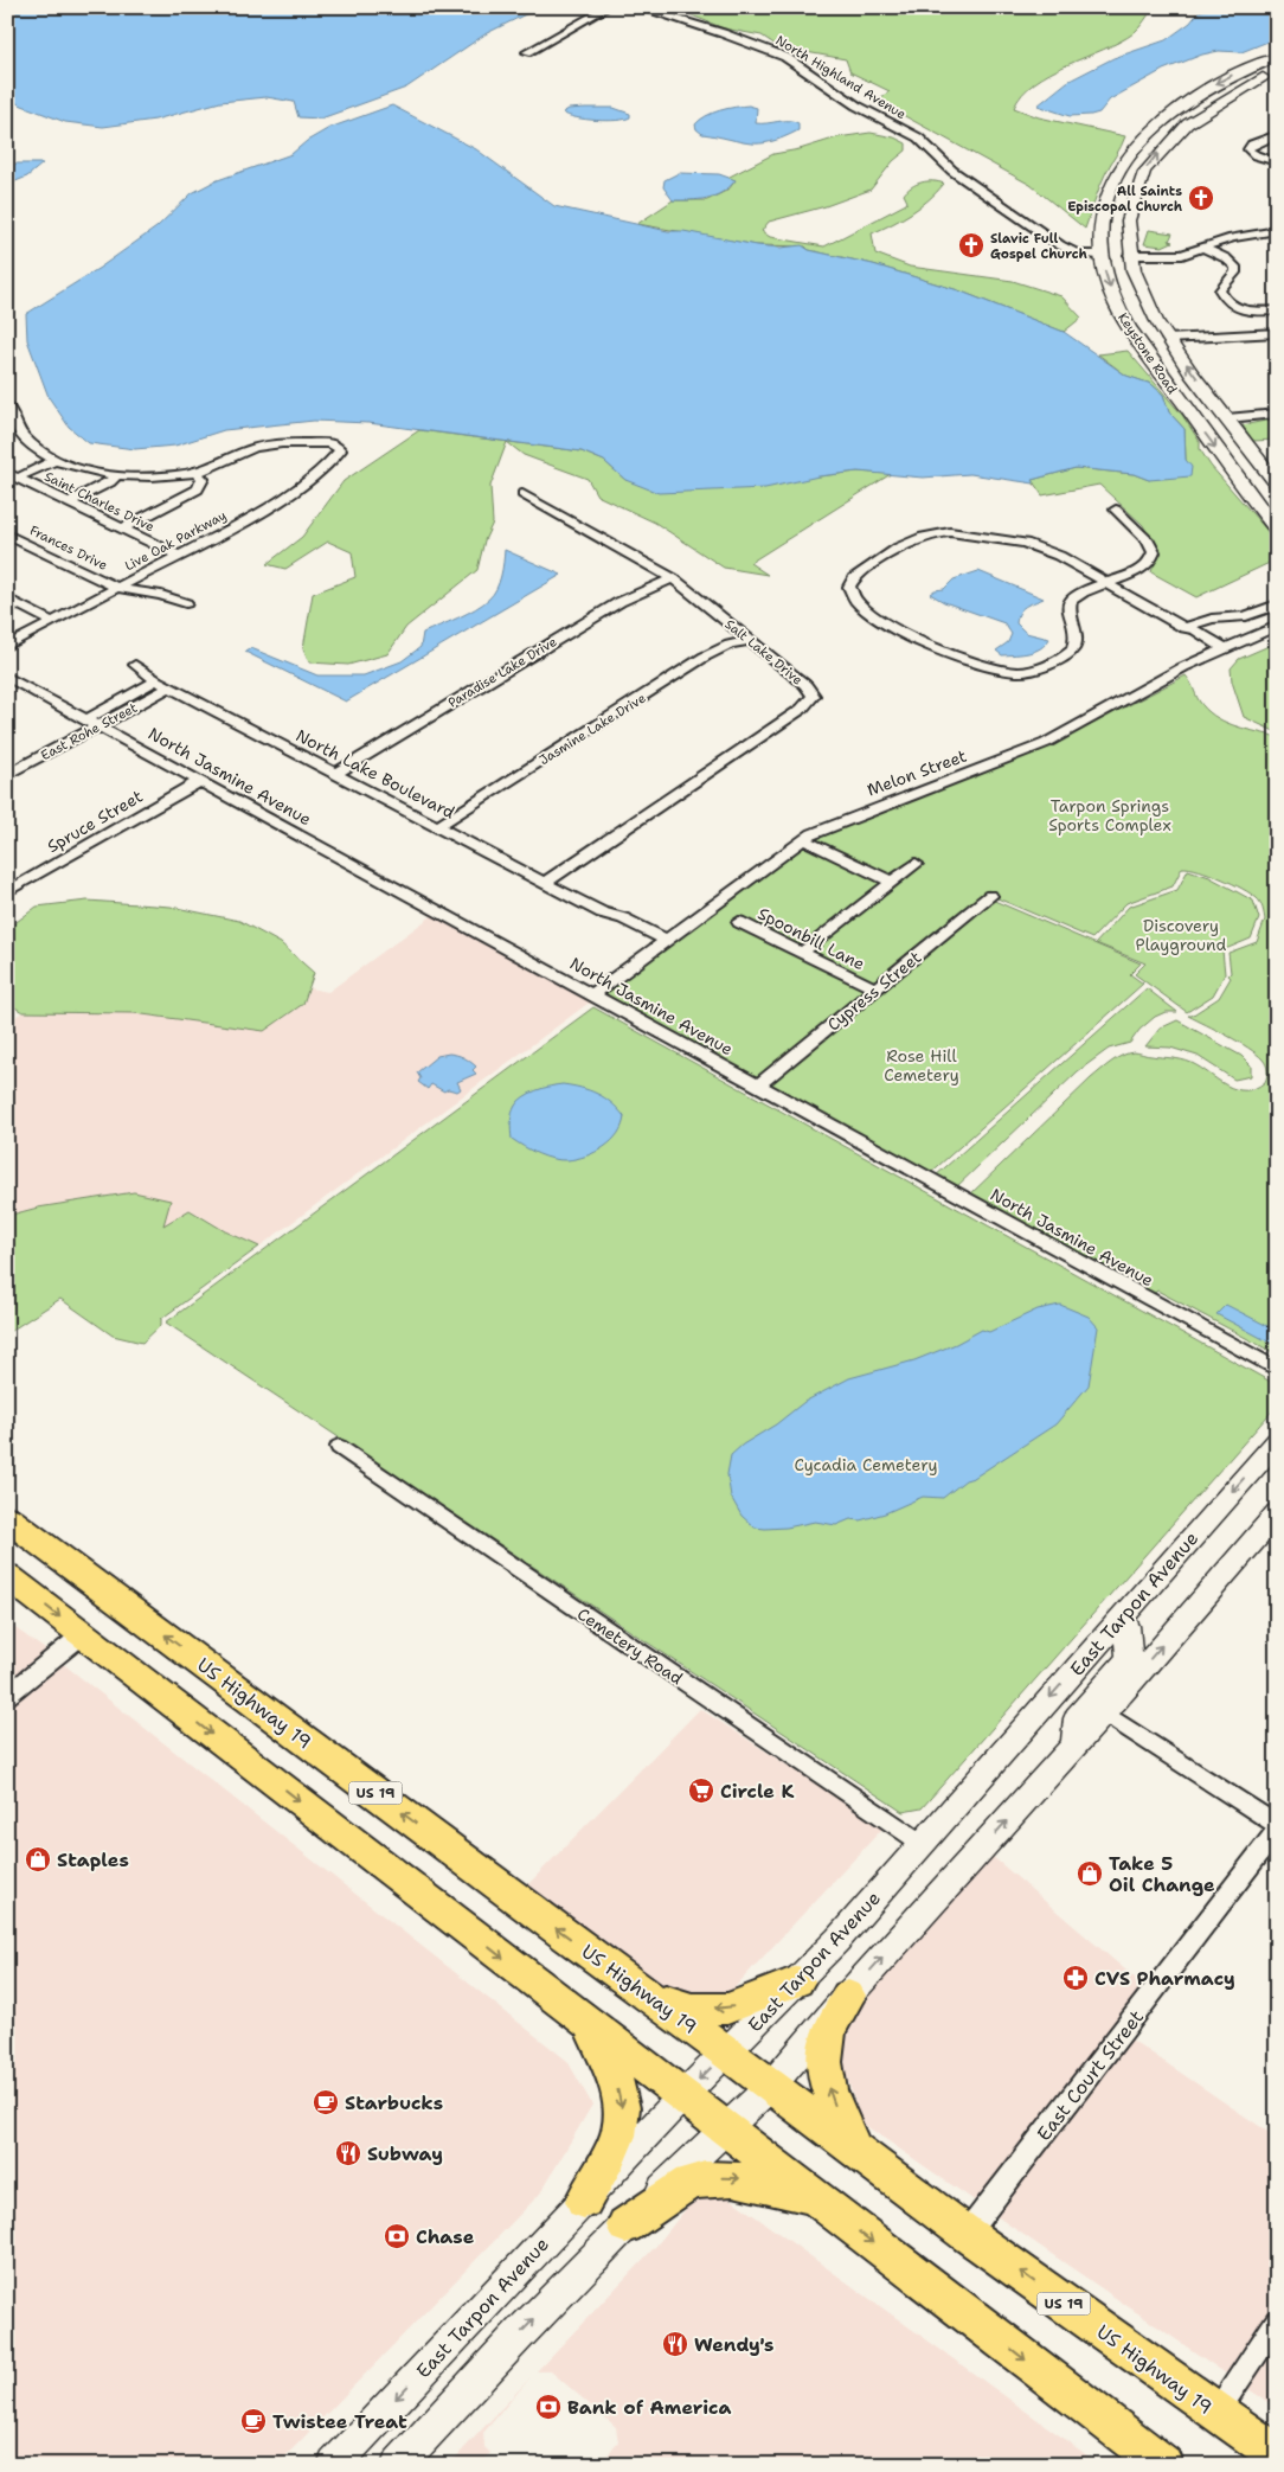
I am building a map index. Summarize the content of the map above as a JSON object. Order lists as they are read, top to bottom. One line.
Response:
{"streets":{"highway":["US Highway 19","US 19"],"main road":["Keystone Road","East Tarpon Avenue"],"street":["North Highland Avenue","Saint Charles Drive","Live Oak Parkway","Frances Drive","Salt Lake Drive","Paradise Lake Drive","Jasmine Lake Drive","East Rohe Street","Melon Street","North Lake Boulevard","North Jasmine Avenue","Spruce Street","Spoonbill Lane","Cypress Street","Cemetery Road","East Court Street"]},"crossings":[["North Highland Avenue","Keystone Road"],["Saint Charles Drive","Live Oak Parkway"],["Live Oak Parkway","Frances Drive"],["Salt Lake Drive","Paradise Lake Drive"],["Salt Lake Drive","Jasmine Lake Drive"],["Salt Lake Drive","North Lake Boulevard"],["Paradise Lake Drive","North Lake Boulevard"],["Jasmine Lake Drive","North Lake Boulevard"],["East Rohe Street","North Lake Boulevard"],["East Rohe Street","North Jasmine Avenue"],["Melon Street","North Lake Boulevard"],["Melon Street","North Jasmine Avenue"],["North Jasmine Avenue","Spruce Street"],["North Jasmine Avenue","Cypress Street"],["East Tarpon Avenue","Cemetery Road"],["East Tarpon Avenue","US Highway 19"],["US Highway 19","East Court Street"]],"parks":["Tarpon Springs Sports Complex","Discovery Playground","Rose Hill Cemetery","Cycadia Cemetery"],"places":{"church":["All Saints Episcopal Church","Slavic Full Gospel Church"],"supermarket":["Circle K"],"shop":["Staples","Take 5 Oil Change"],"pharmacy":["CVS Pharmacy"],"cafe":["Starbucks","Twistee Treat"],"restaurant":["Subway","Wendy's"],"bank":["Chase","Bank of America"]}}
